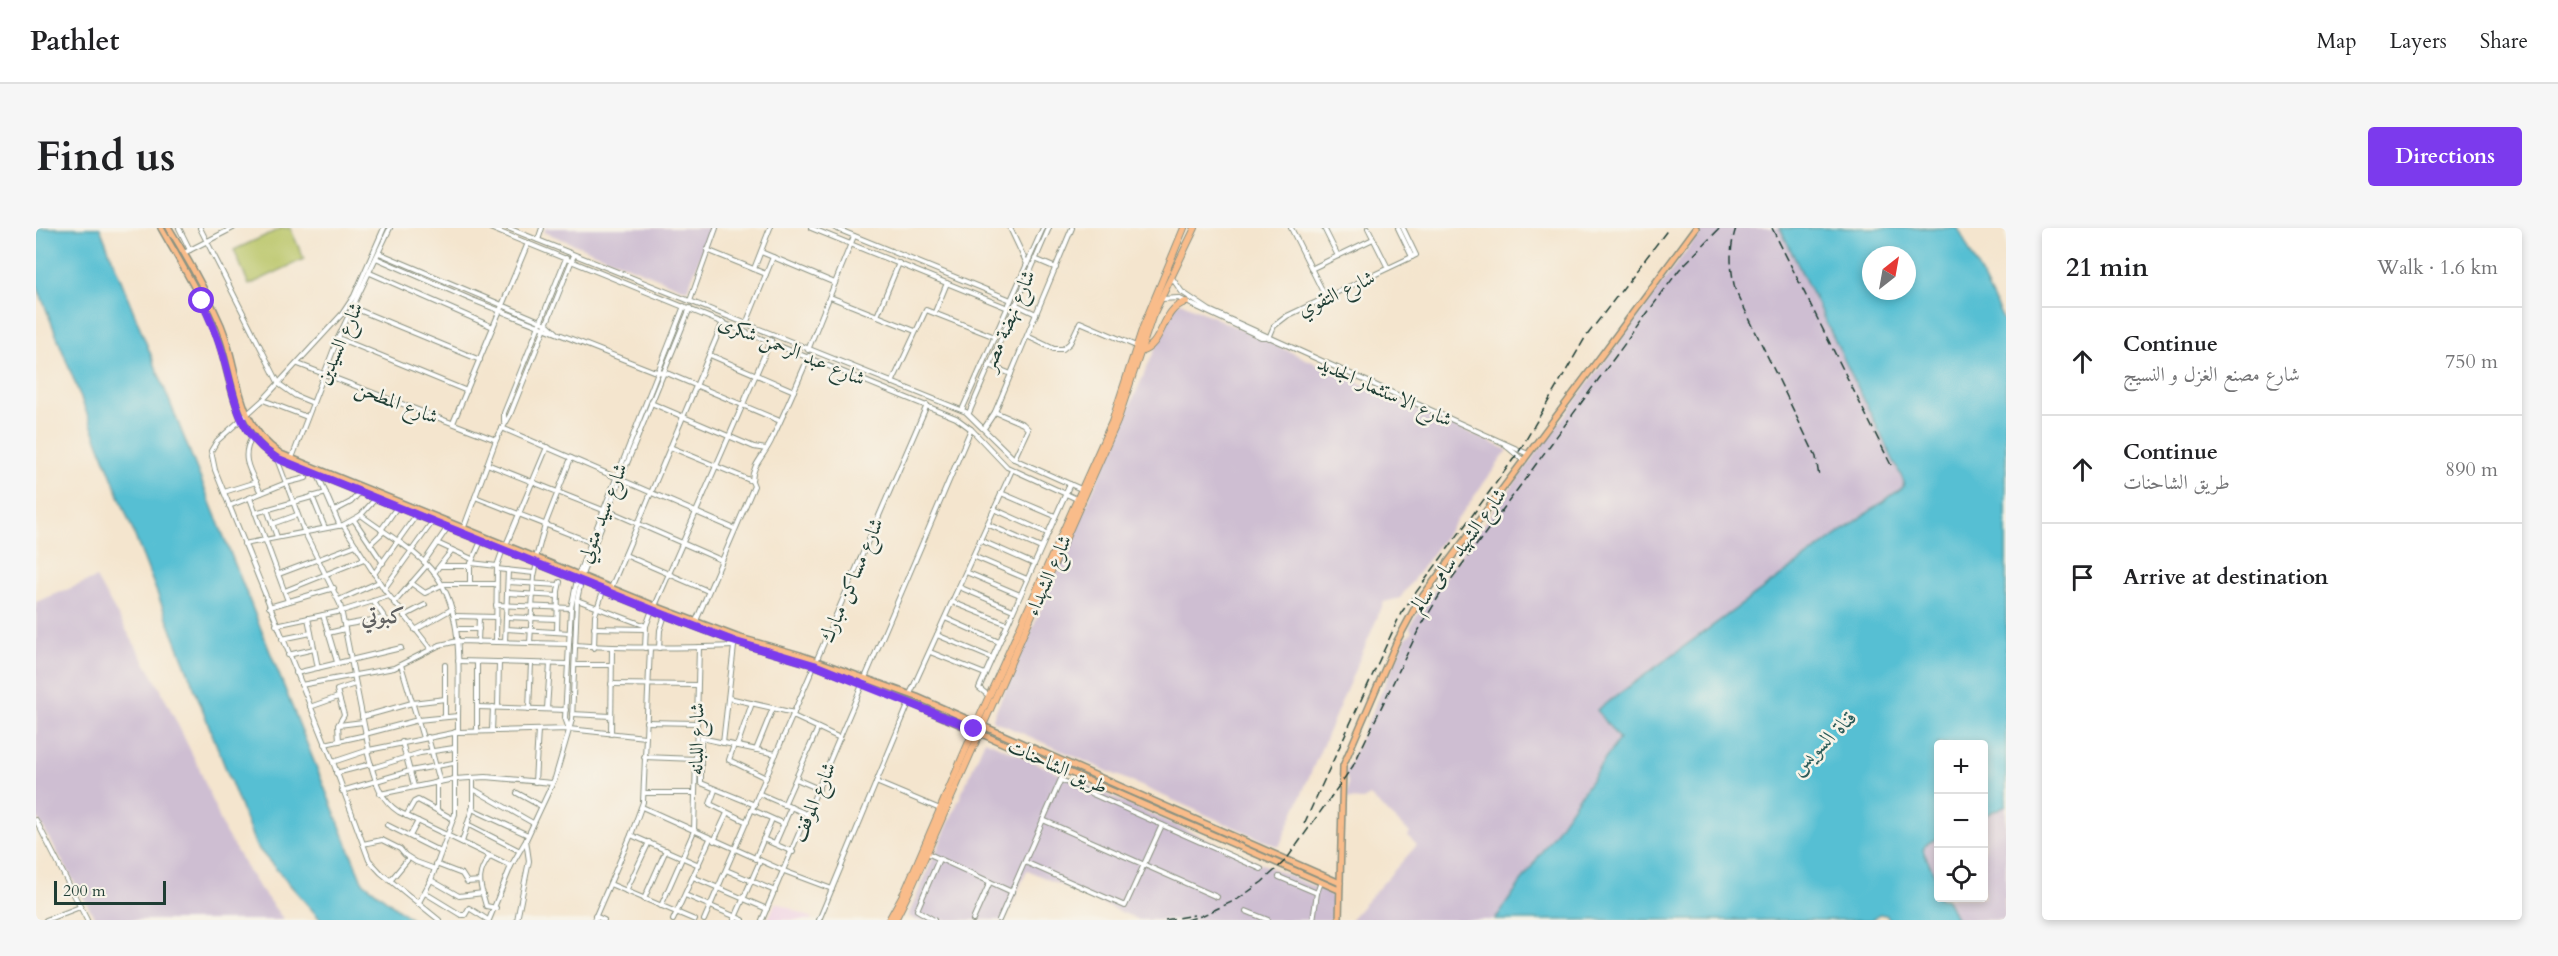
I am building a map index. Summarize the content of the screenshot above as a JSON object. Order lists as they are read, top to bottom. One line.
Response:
{"streets":{"highway":["شارع الشهداء"],"main road":["شارع الشهيد سامى سالم","طريق الشاحنات"],"street":["شارع التقوي","شارع نهضة مصر","شارع السيدين","شارع عبد الرحمن شكرى","شارع الاستثمار الجديد","شارع المطحن","شارع سيد متولي","شارع مساكن مبارك","شارع اللبانه","شارع الموقف"]},"crossings":[["شارع التقوي","شارع الاستثمار الجديد"],["شارع نهضة مصر","شارع عبد الرحمن شكرى"],["شارع السيدين","شارع المطحن"],["شارع عبد الرحمن شكرى","شارع سيد متولي"],["شارع عبد الرحمن شكرى","شارع الشهداء"],["شارع عبد الرحمن شكرى","شارع مساكن مبارك"],["شارع عبد الرحمن شكرى","شارع الموقف"],["شارع الاستثمار الجديد","شارع الشهيد سامى سالم"],["شارع الاستثمار الجديد","شارع الشهداء"],["شارع سيد متولي","طريق الشاحنات"],["شارع الشهيد سامى سالم","طريق الشاحنات"],["شارع الشهداء","طريق الشاحنات"],["شارع مساكن مبارك","طريق الشاحنات"],["طريق الشاحنات","شارع الموقف"]],"districts":["كبوتي"],"water":["قناة السويس"],"scale_bar":"200 m","north":"top right","page":{"header":"Pathlet","nav":["Map","Layers","Share"],"buttons":"Directions","title":"Find us","heading":["21 min","Walk · 1.6 km"],"list":[["Continue","شارع مصنع الغزل و النسيج","750 m"],["Continue","طريق الشاحنات","890 m"],"Arrive at destination"],"map_buttons":["+","−"],"scale":"200 m"}}
